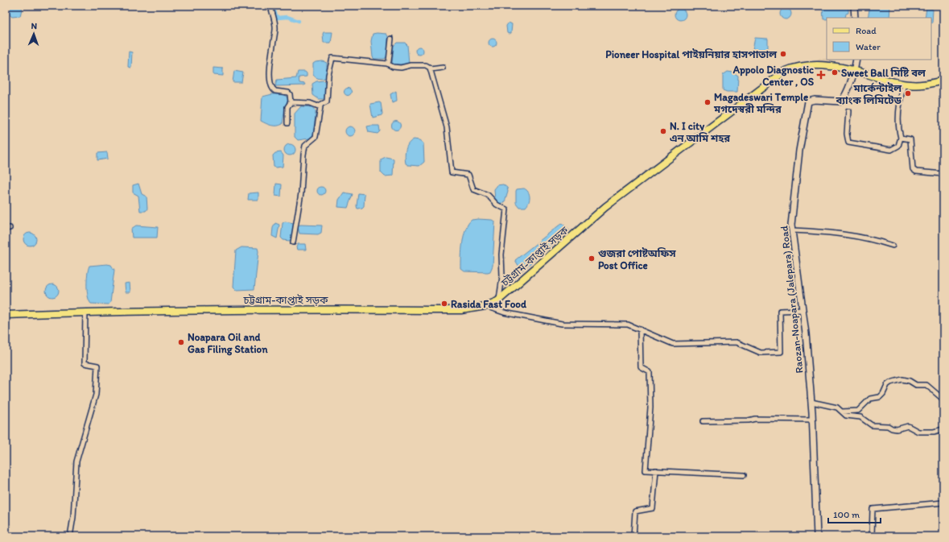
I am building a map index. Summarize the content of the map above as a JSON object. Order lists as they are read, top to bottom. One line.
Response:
{"streets":{"main road":["চট্টগ্রাম-কাপ্তাই সড়ক","Raozan-Noapara (Jalepara) Road"]},"crossings":[["চট্টগ্রাম-কাপ্তাই সড়ক","Raozan-Noapara (Jalepara) Road"]],"places":{"other":["Pioneer Hospital পাইয়নিয়ার হাসপাতাল","Sweet Ball মিষ্টি বল","মার্কেন্টাইল ব্যাংক লিমিটেড","Magadeswari Temple মগদেস্বরী মন্দির","N. I city এন আমি শহর","গুজরা পোষ্টঅফিস Post Office","Rasida Fast Food","Noapara Oil and Gas Filing Station"],"health":["Appolo Diagnostic Center , OS"]},"legend":["Road","Water"],"scale_bar":"100 m","north":"top"}
